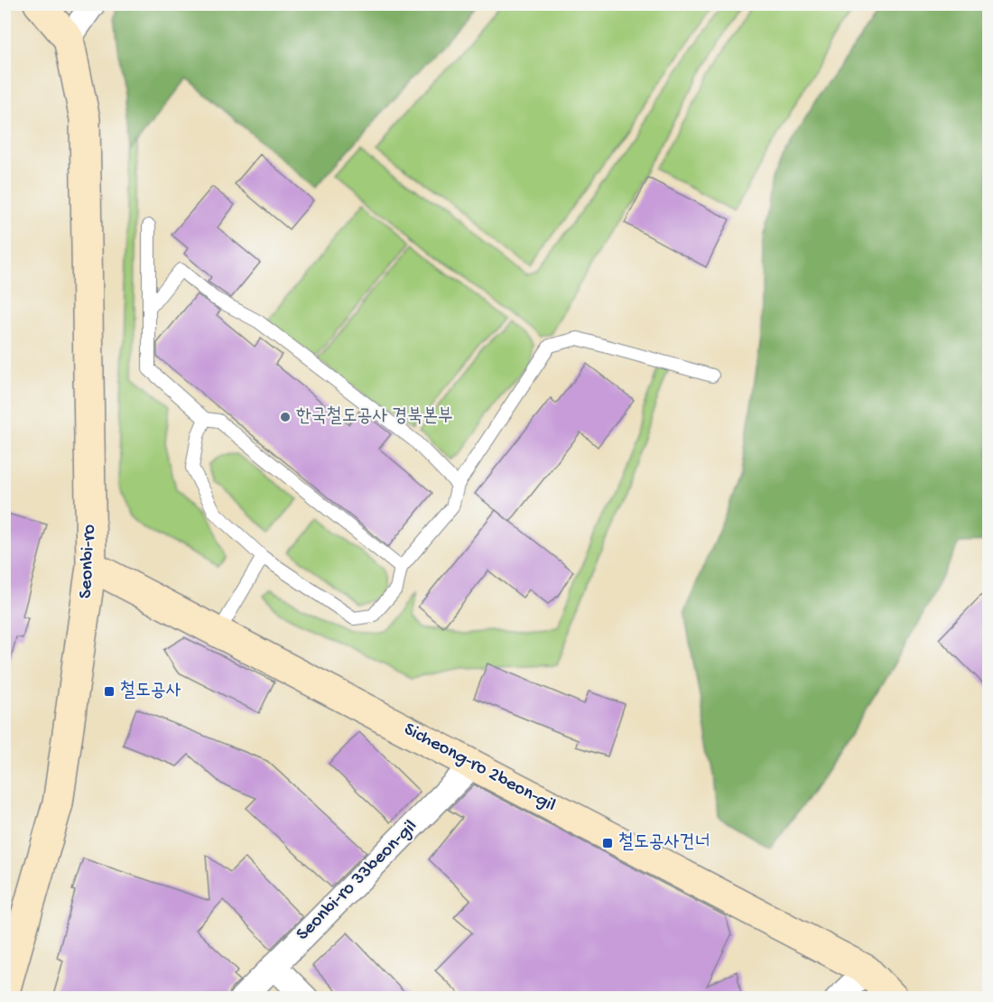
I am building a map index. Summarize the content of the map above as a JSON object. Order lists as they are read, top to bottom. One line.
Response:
{"streets":{"main road":["Seonbi-ro","Sicheong-ro 2beon-gil"],"street":["Seonbi-ro 33beon-gil"]},"crossings":[["Seonbi-ro","Sicheong-ro 2beon-gil"],["Sicheong-ro 2beon-gil","Seonbi-ro 33beon-gil"]],"places":{"other":["한국철도공사 경북본부"],"transit":["철도공사","철도공사건너"]}}
